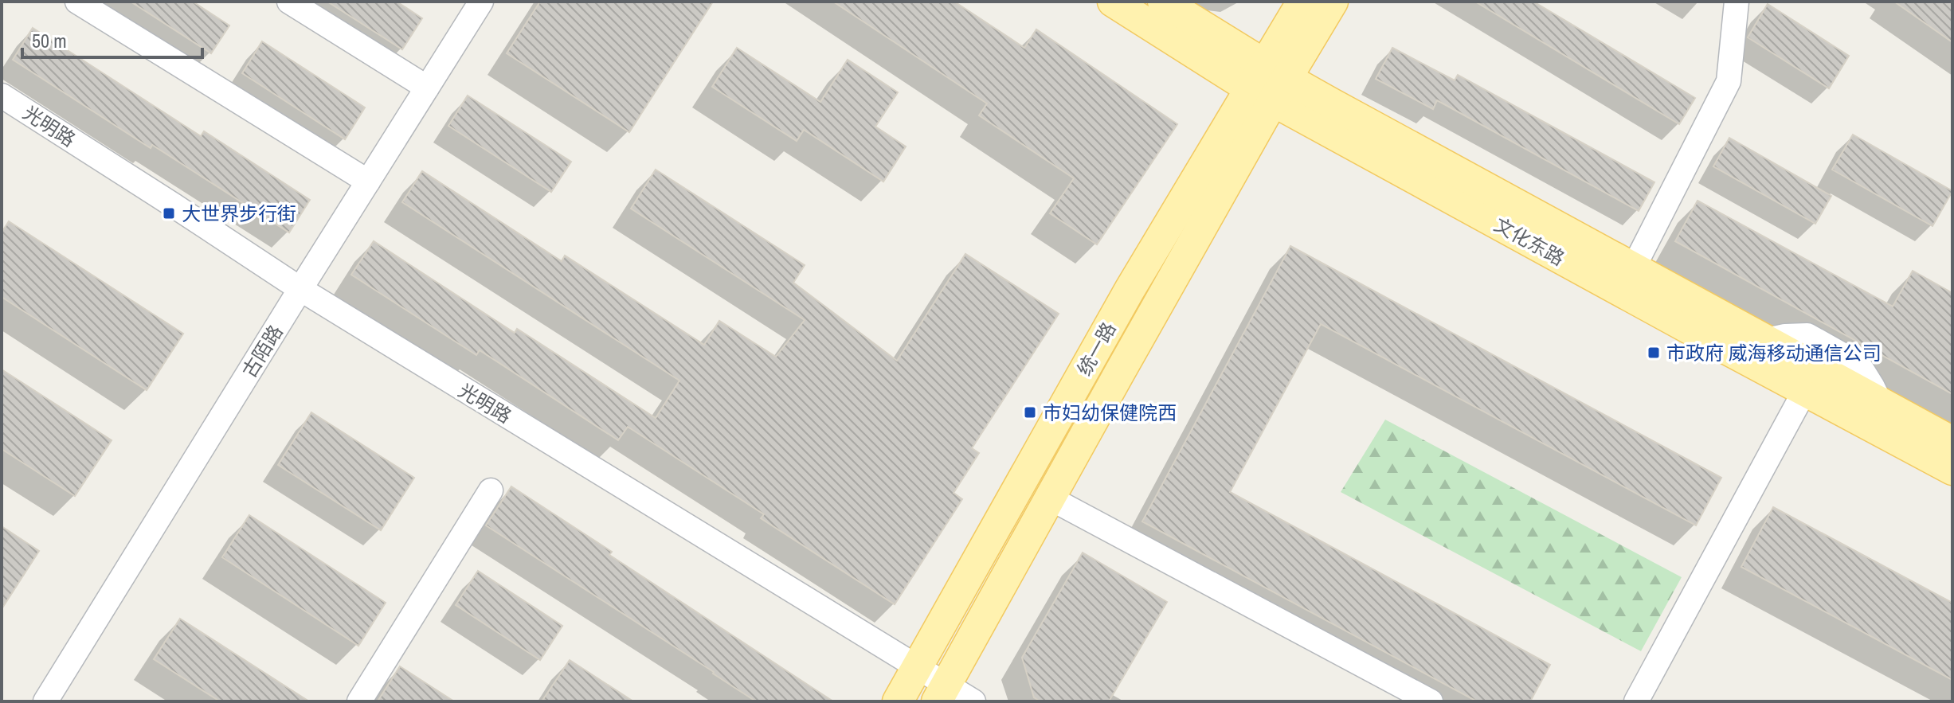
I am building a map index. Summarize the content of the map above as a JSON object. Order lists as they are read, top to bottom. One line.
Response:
{"streets":{"main road":["文化东路","统一路"],"street":["光明路","古陌路"]},"crossings":[["光明路","统一路"],["光明路","古陌路"],["文化东路","统一路"]],"places":{"transit":["大世界步行街","市政府 威海移动通信公司","市妇幼保健院西"]},"scale_bar":"50 m"}
